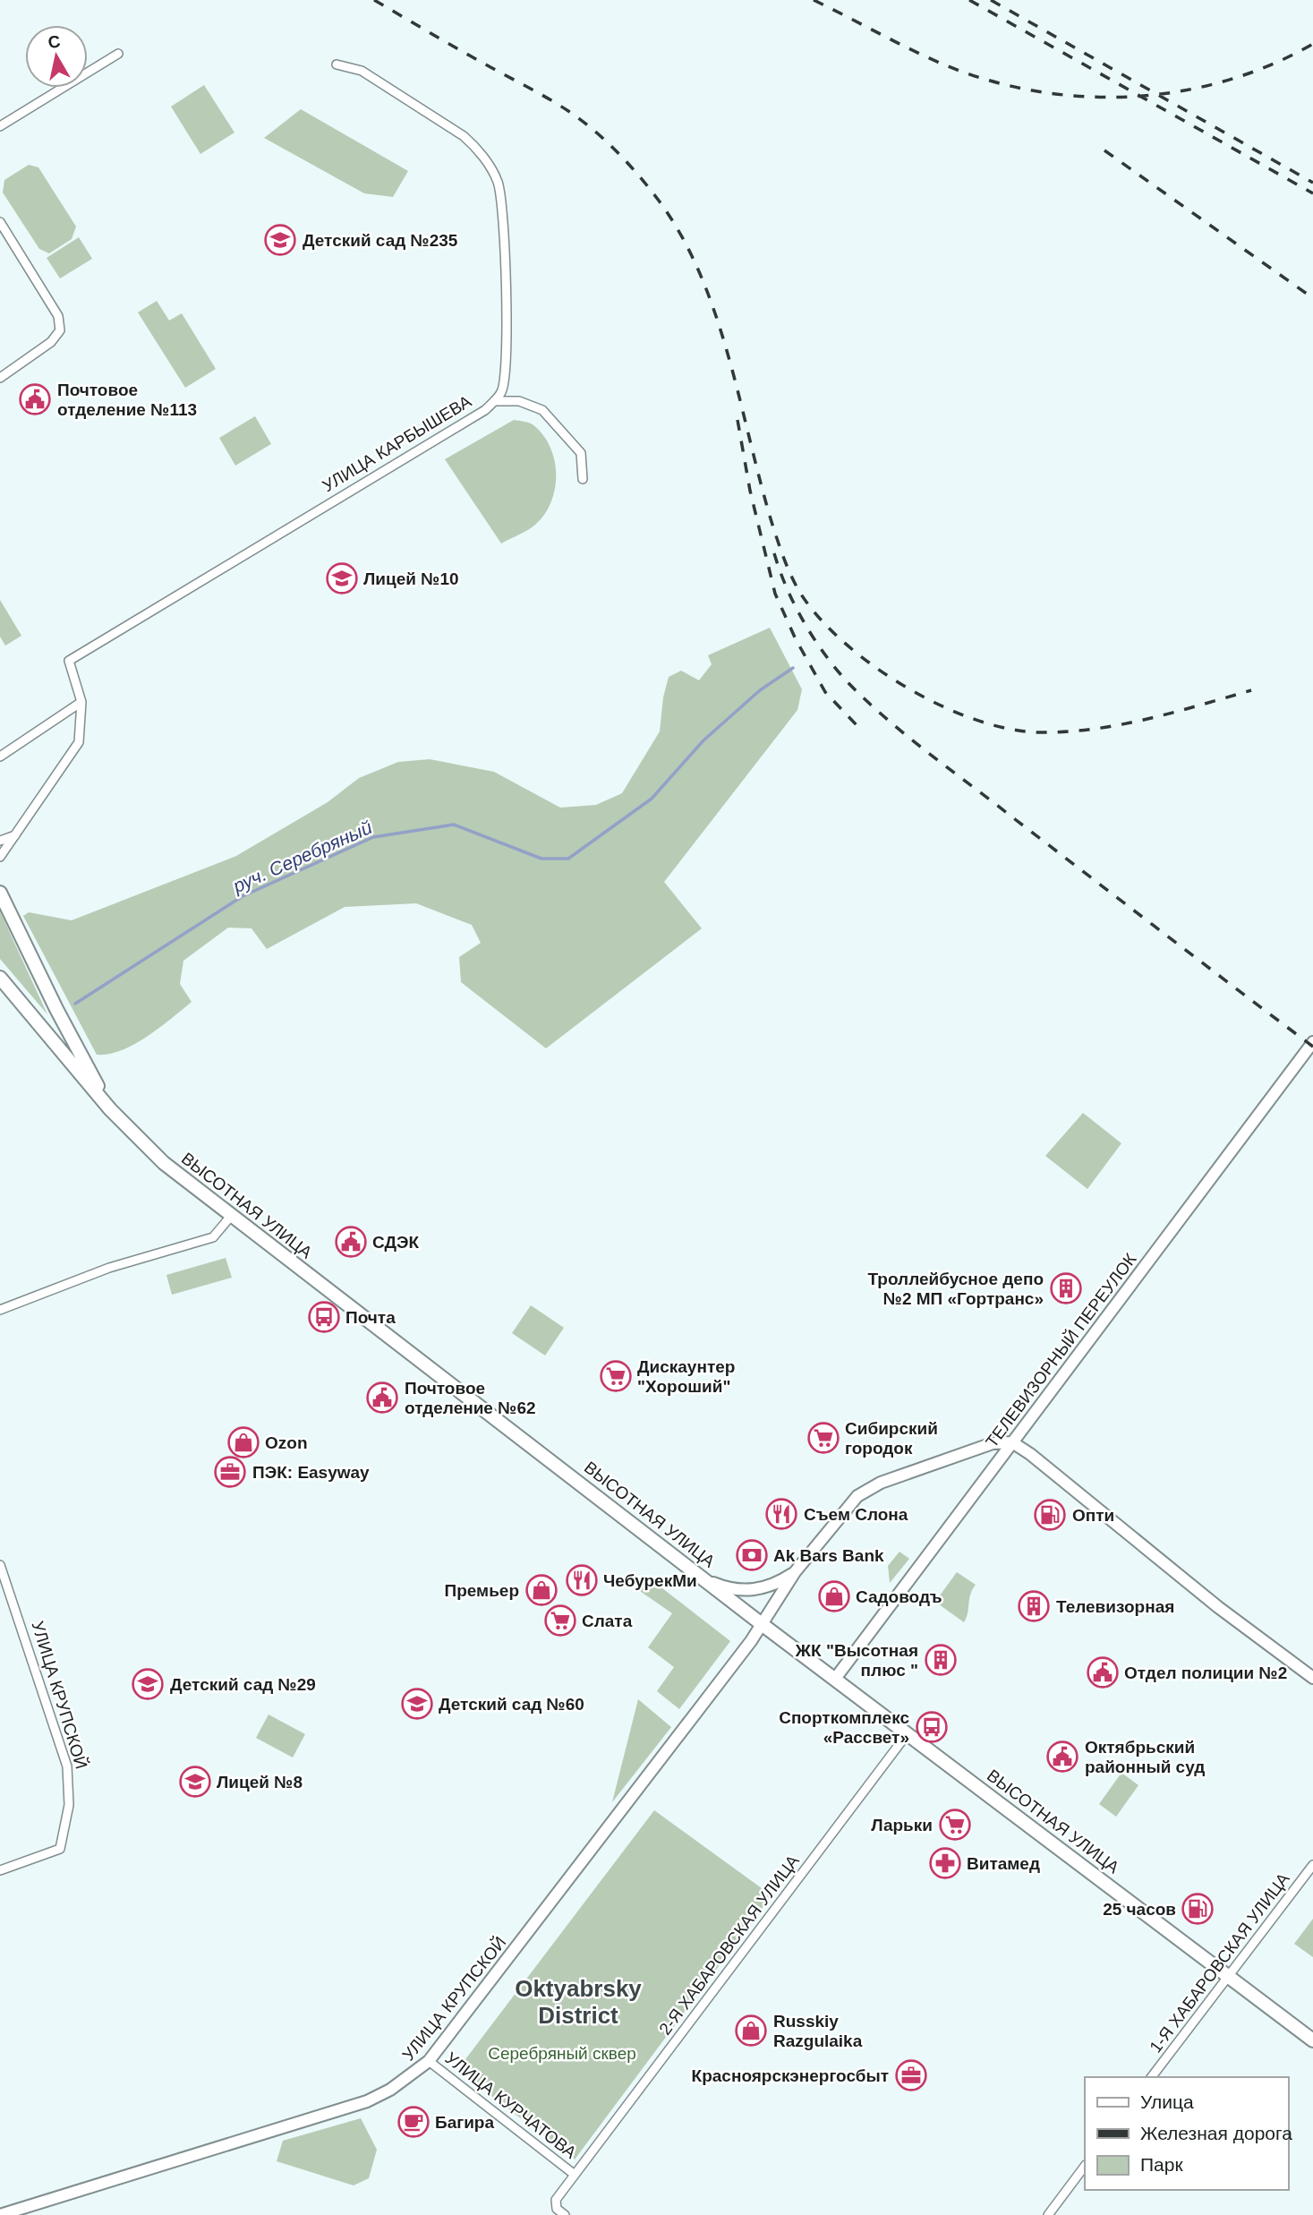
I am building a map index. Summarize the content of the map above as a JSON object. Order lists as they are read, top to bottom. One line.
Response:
{"streets":{"main road":["ВЫСОТНАЯ УЛИЦА"],"street":["УЛИЦА КАРБЫШЕВА","ТЕЛЕВИЗОРНЫЙ ПЕРЕУЛОК","УЛИЦА КРУПСКОЙ","2-Я ХАБАРОВСКАЯ УЛИЦА","1-Я ХАБАРОВСКАЯ УЛИЦА","УЛИЦА КУРЧАТОВА"]},"crossings":[["ВЫСОТНАЯ УЛИЦА","ТЕЛЕВИЗОРНЫЙ ПЕРЕУЛОК"],["ВЫСОТНАЯ УЛИЦА","УЛИЦА КРУПСКОЙ"],["ВЫСОТНАЯ УЛИЦА","2-Я ХАБАРОВСКАЯ УЛИЦА"],["ВЫСОТНАЯ УЛИЦА","1-Я ХАБАРОВСКАЯ УЛИЦА"],["УЛИЦА КРУПСКОЙ","УЛИЦА КУРЧАТОВА"],["2-Я ХАБАРОВСКАЯ УЛИЦА","УЛИЦА КУРЧАТОВА"]],"districts":["Oktyabrsky District"],"water":["руч. Серебряный"],"parks":["Серебряный сквер"],"places":{"school or university":["Детский сад №235","Лицей №10","Детский сад №29","Детский сад №60","Лицей №8"],"public building":["Почтовое отделение №113","СДЭК","Почтовое отделение №62","Отдел полиции №2","Октябрьский районный суд"],"building":["Троллейбусное депо №2 МП «Гортранс»","Телевизорная","ЖК \"Высотная плюс \""],"bus stop":["Почта","Спорткомплекс «Рассвет»"],"supermarket":["Дискаунтер \"Хороший\"","Сибирский городок","Слата","Ларьки"],"shop":["Ozon","Премьер","Садоводъ","Russkiy Razgulaika"],"office":["ПЭК: Easyway","Красноярскэнергосбыт"],"restaurant":["Съем Слона","ЧебурекМи"],"fuel station":["Опти","25 часов"],"bank":["Ak Bars Bank"],"pharmacy":["Витамед"],"cafe":["Багира"]},"legend":["Улица","Железная дорога","Парк"],"north":"top"}
